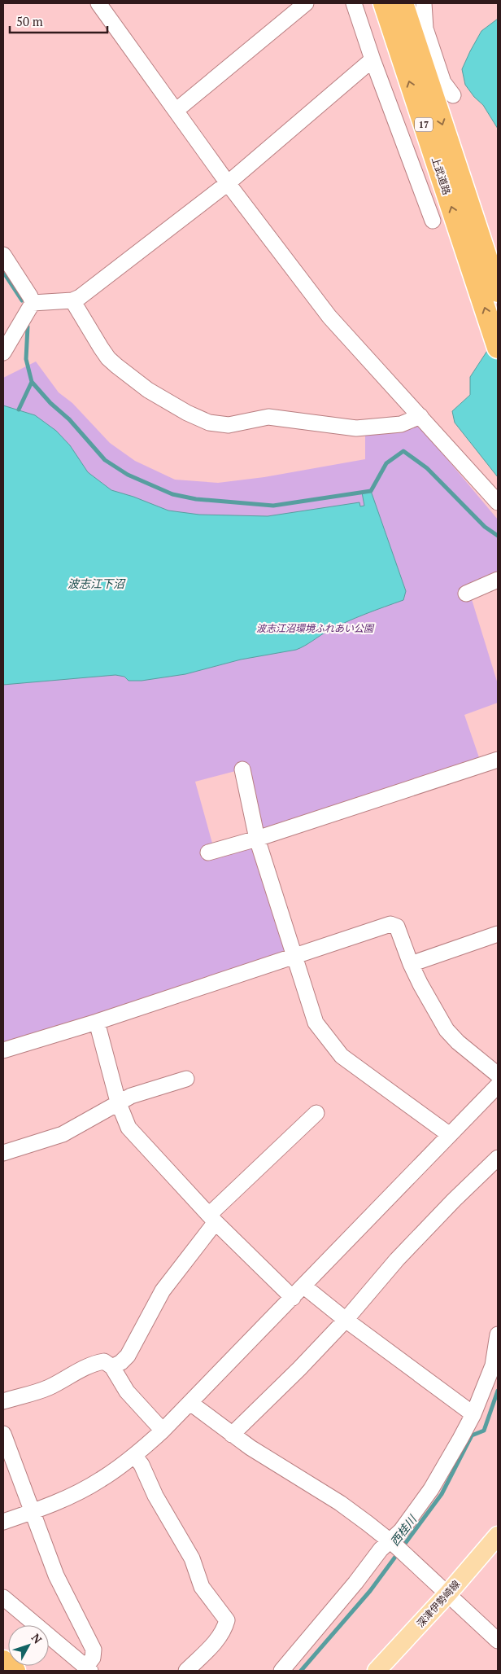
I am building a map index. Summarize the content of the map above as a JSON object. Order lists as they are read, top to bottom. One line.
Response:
{"streets":{"highway":["17","上武道路"],"main road":["深津伊勢崎線"]},"water":["波志江下沼","西桂川"],"parks":["波志江沼環境ふれあい公園"],"scale_bar":"50 m","north":"top right"}
